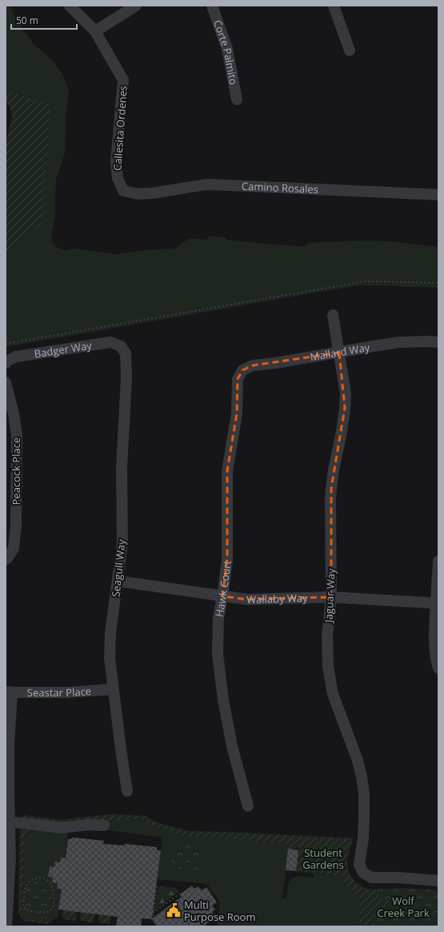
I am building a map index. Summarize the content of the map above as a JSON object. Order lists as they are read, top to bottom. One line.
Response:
{"streets":{"street":["Corte Palmito","Callesita Ordenes","Camino Rosales","Badger Way","Mallard Way","Peacock Place","Seagull Way","Hawk Court","Jaguar Way","Wallaby Way","Seastar Place"]},"crossings":[["Callesita Ordenes","Camino Rosales"],["Badger Way","Seagull Way"],["Mallard Way","Hawk Court"],["Mallard Way","Jaguar Way"],["Seagull Way","Wallaby Way"],["Seagull Way","Seastar Place"],["Hawk Court","Wallaby Way"],["Jaguar Way","Wallaby Way"]],"parks":["Student Gardens","Wolf Creek Park"],"places":{"public building":["Multi Purpose Room"]},"scale_bar":"50 m"}
